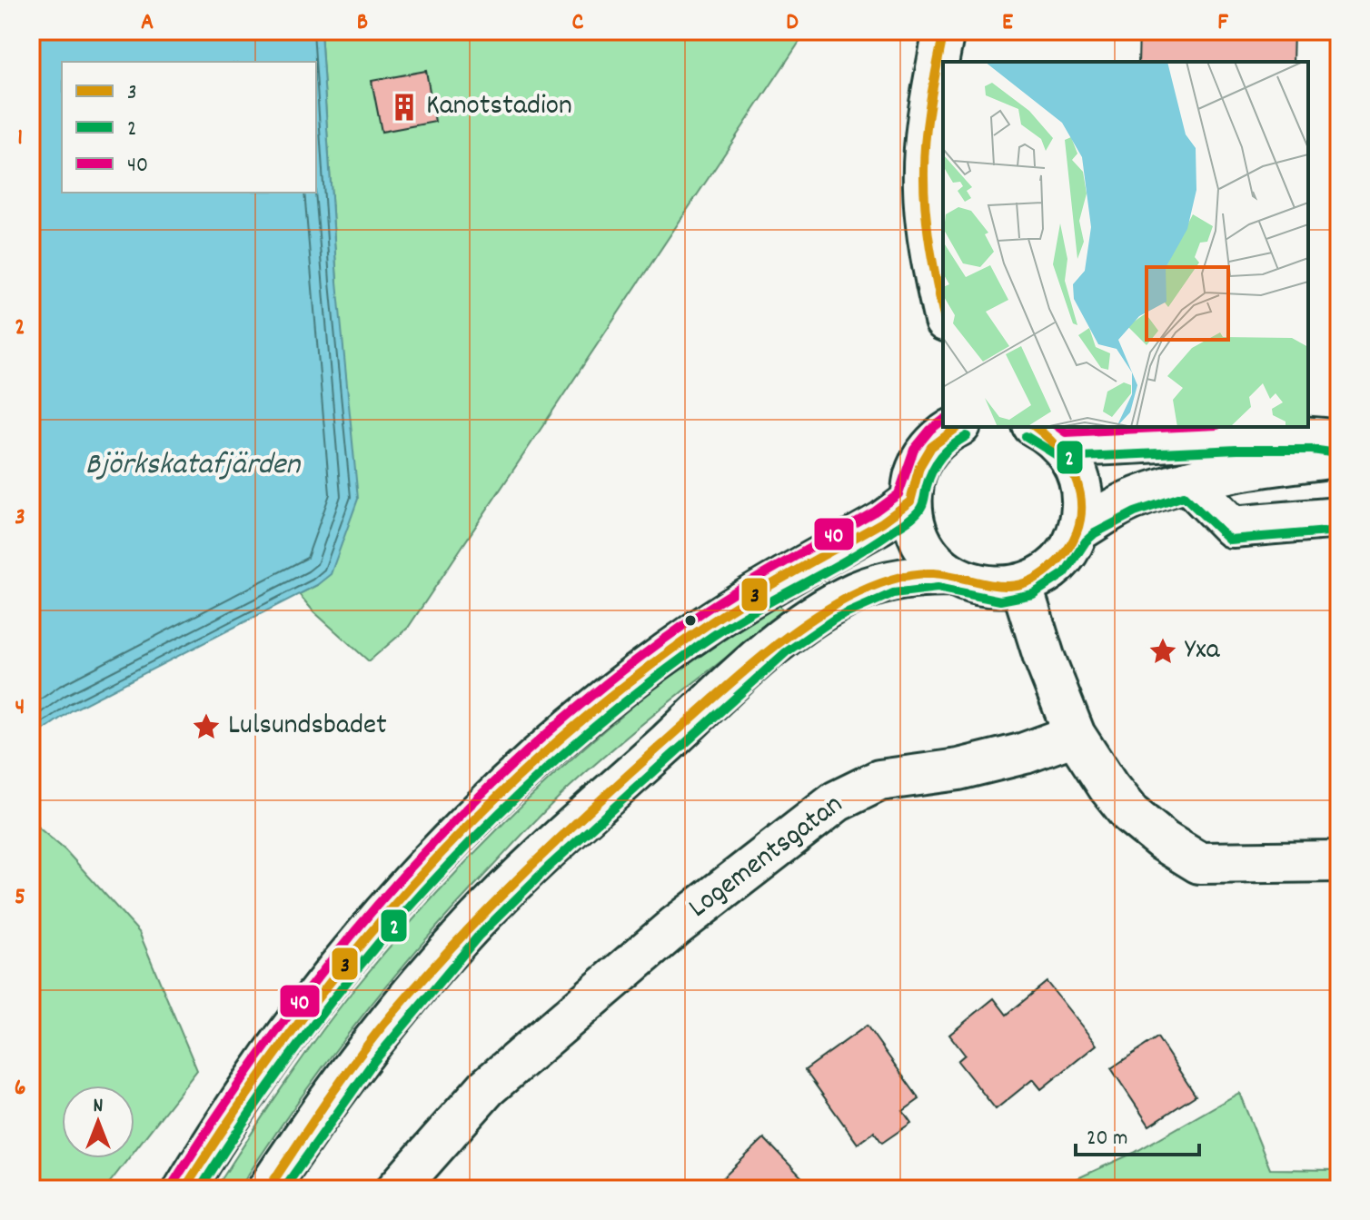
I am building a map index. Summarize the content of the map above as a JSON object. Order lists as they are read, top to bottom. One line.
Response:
{"streets":{"main road":["Logementsgatan"]},"water":["Björkskatafjärden"],"places":{"building":["Kanotstadion"],"place":["Yxa","Lulsundsbadet"]},"lines":["transit line 3","transit line 40","transit line 2"],"legend":["3","2","40"],"scale_bar":"20 m","north":"top","grid":{"columns":["A","B","C","D","E","F"],"rows":["1","2","3","4","5","6"]}}
